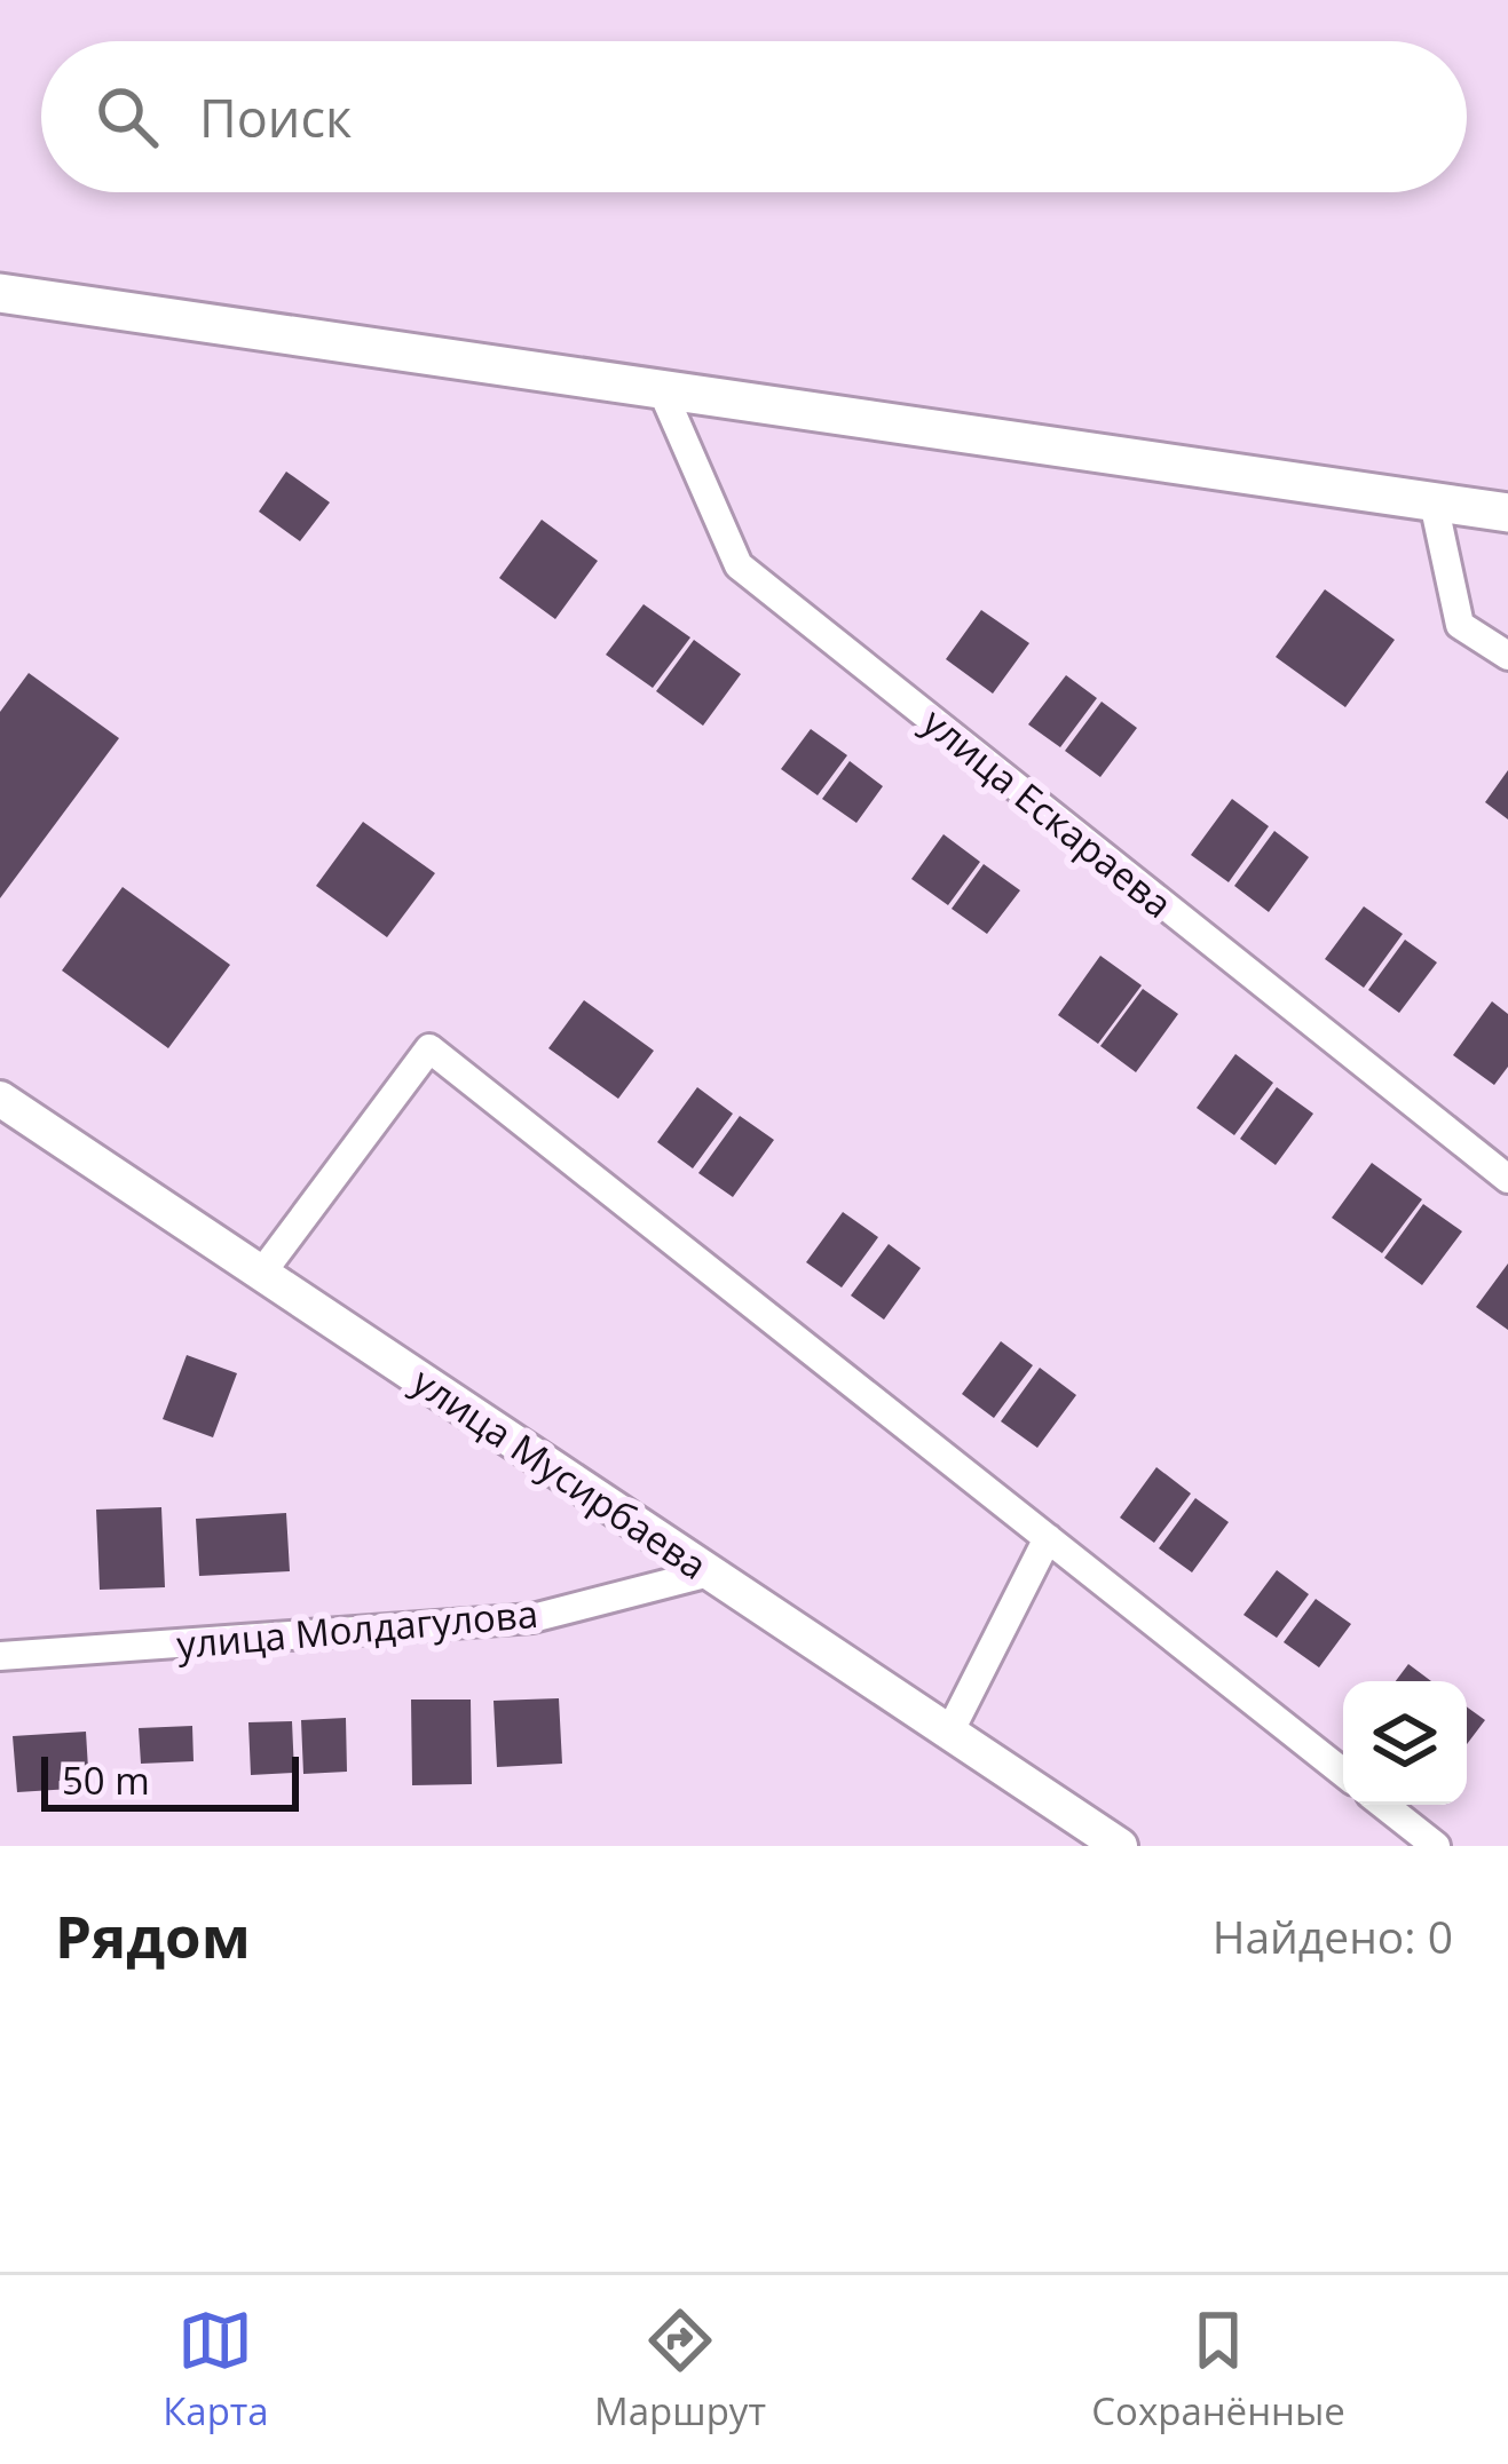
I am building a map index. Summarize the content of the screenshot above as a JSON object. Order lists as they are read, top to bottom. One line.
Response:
{"streets":{"street":["улица Ескараева","улица Мусирбаева","улица Молдагулова"]},"crossings":[["улица Мусирбаева","улица Молдагулова"]],"scale_bar":"50 m","page":{"search":"Поиск","scale":"50 m","heading":["Рядом","Найдено: 0"],"nav":["Карта","Маршрут","Сохранённые"]}}
